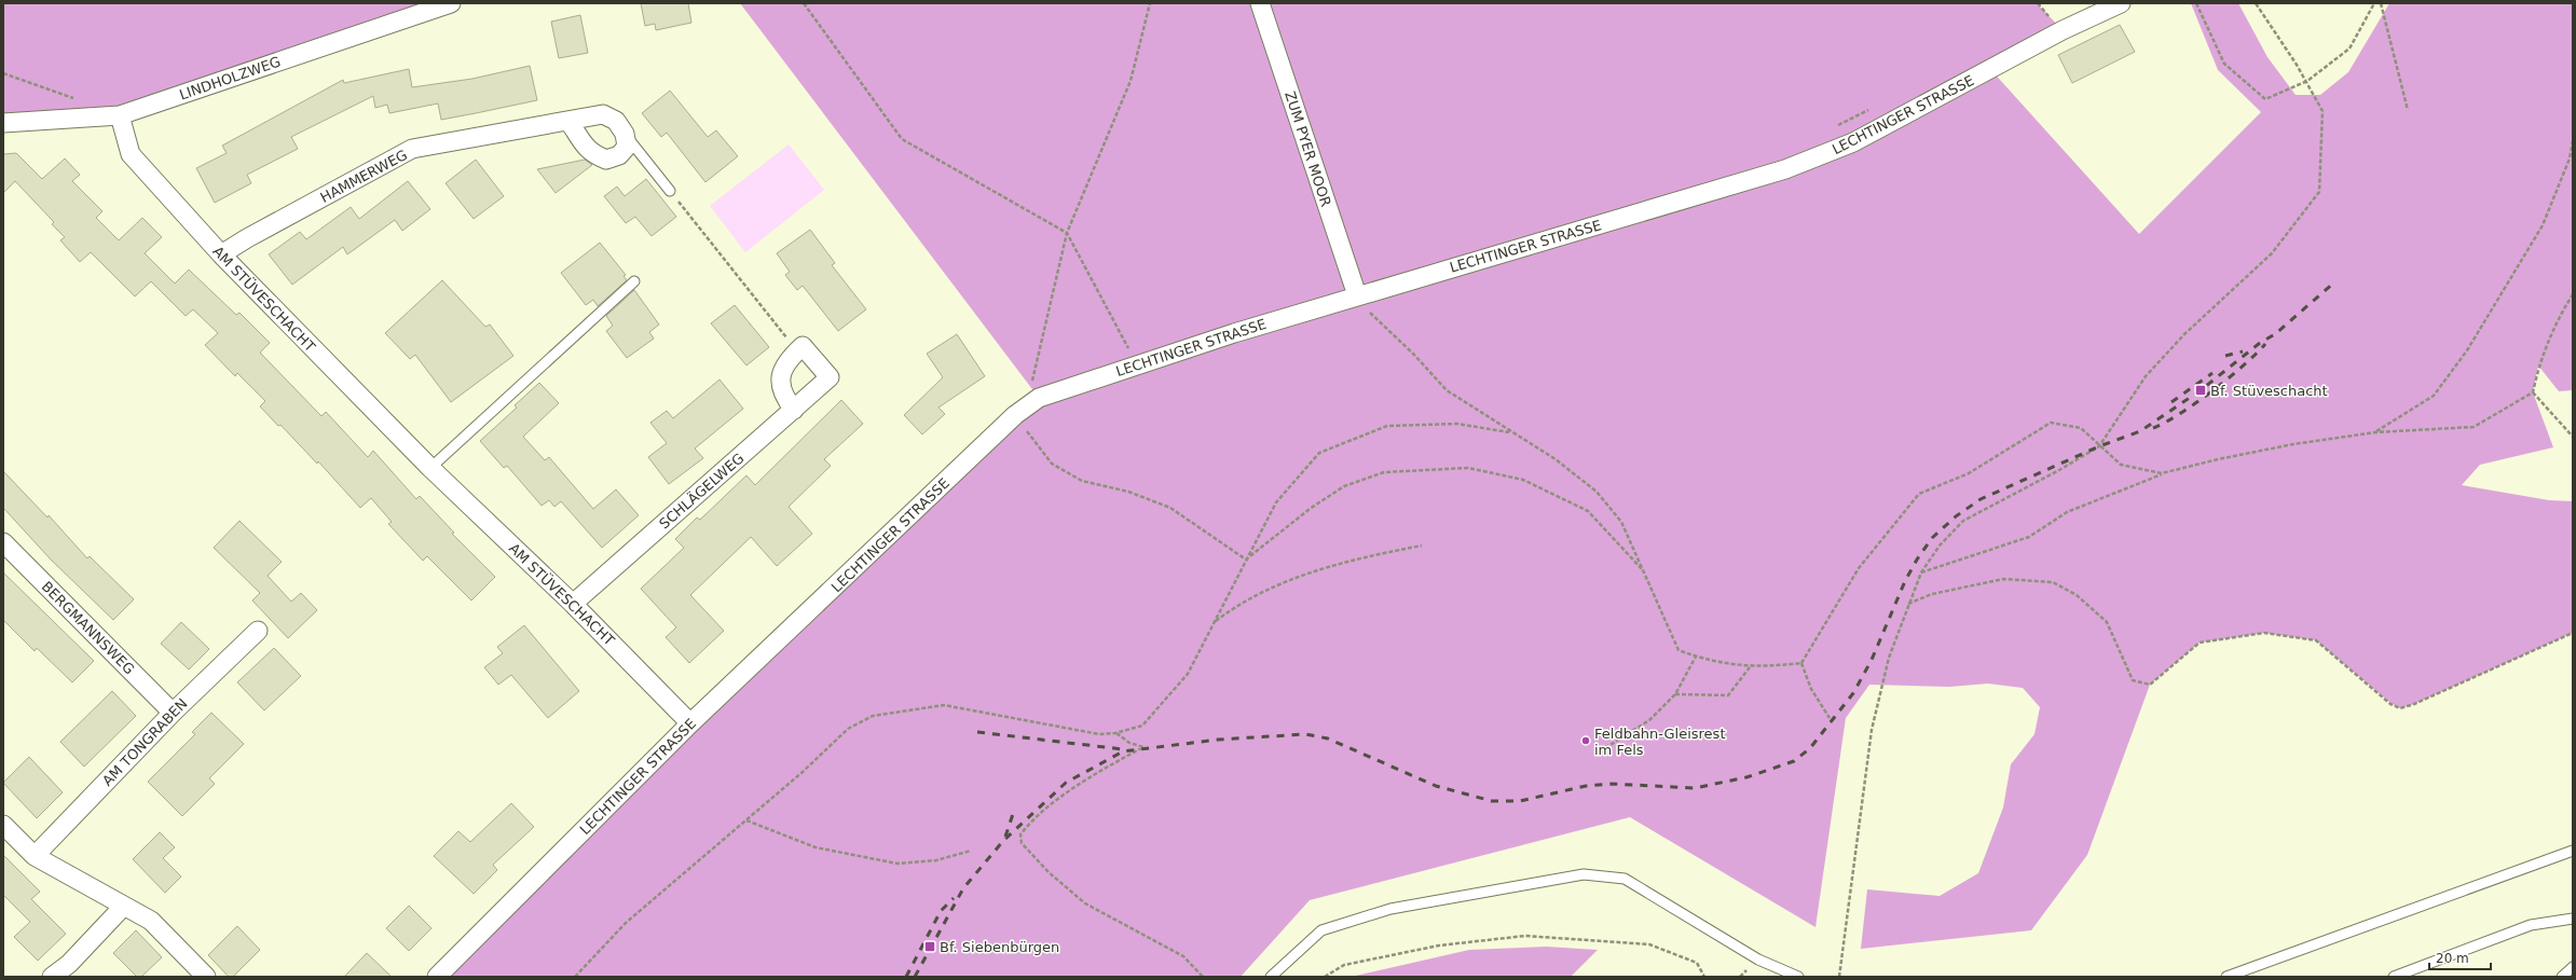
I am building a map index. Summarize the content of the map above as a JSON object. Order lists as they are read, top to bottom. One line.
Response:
{"streets":{"street":["LINDHOLZWEG","LECHTINGER STRASSE","ZUM PYER MOOR","HAMMERWEG","AM STÜVESCHACHT","SCHLÄGELWEG","BERGMANNSWEG","AM TONGRABEN"]},"crossings":[["LINDHOLZWEG","AM STÜVESCHACHT"],["LECHTINGER STRASSE","ZUM PYER MOOR"],["LECHTINGER STRASSE","AM STÜVESCHACHT"],["HAMMERWEG","AM STÜVESCHACHT"],["AM STÜVESCHACHT","SCHLÄGELWEG"],["BERGMANNSWEG","AM TONGRABEN"]],"places":{"transit":["Bf. Stüveschacht","Bf. Siebenbürgen"],"other":["Feldbahn-Gleisrest im Fels"]},"scale_bar":"20 m"}
